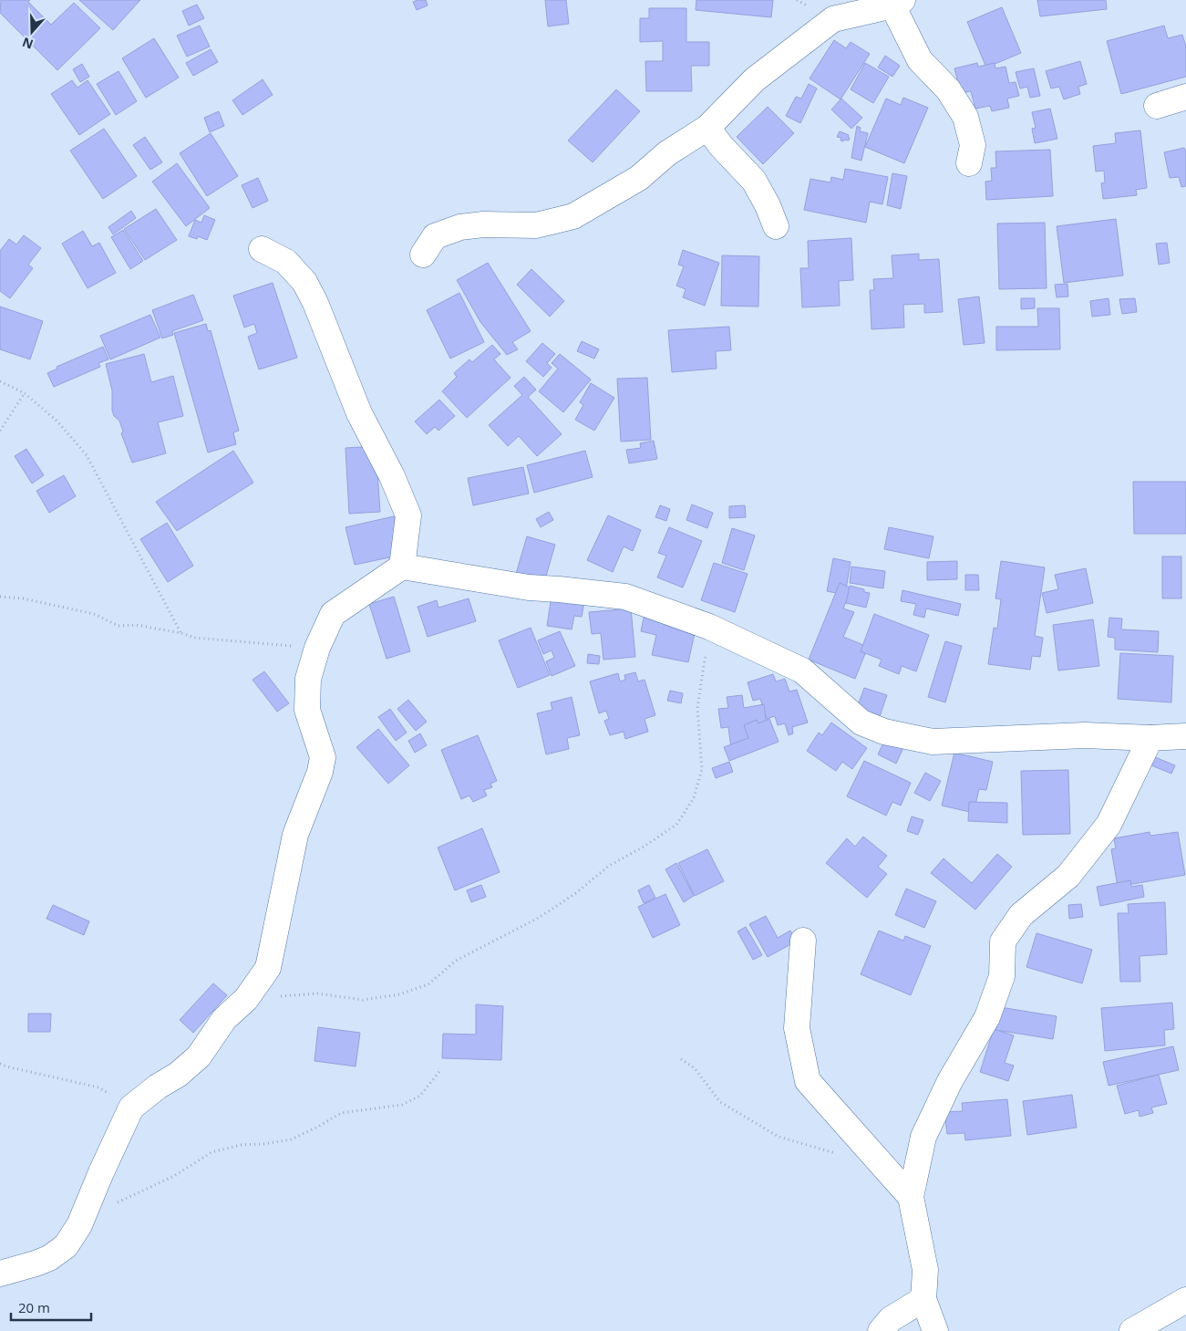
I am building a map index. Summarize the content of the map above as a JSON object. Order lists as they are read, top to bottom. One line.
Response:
{"scale_bar":"20 m","north":"bottom"}
